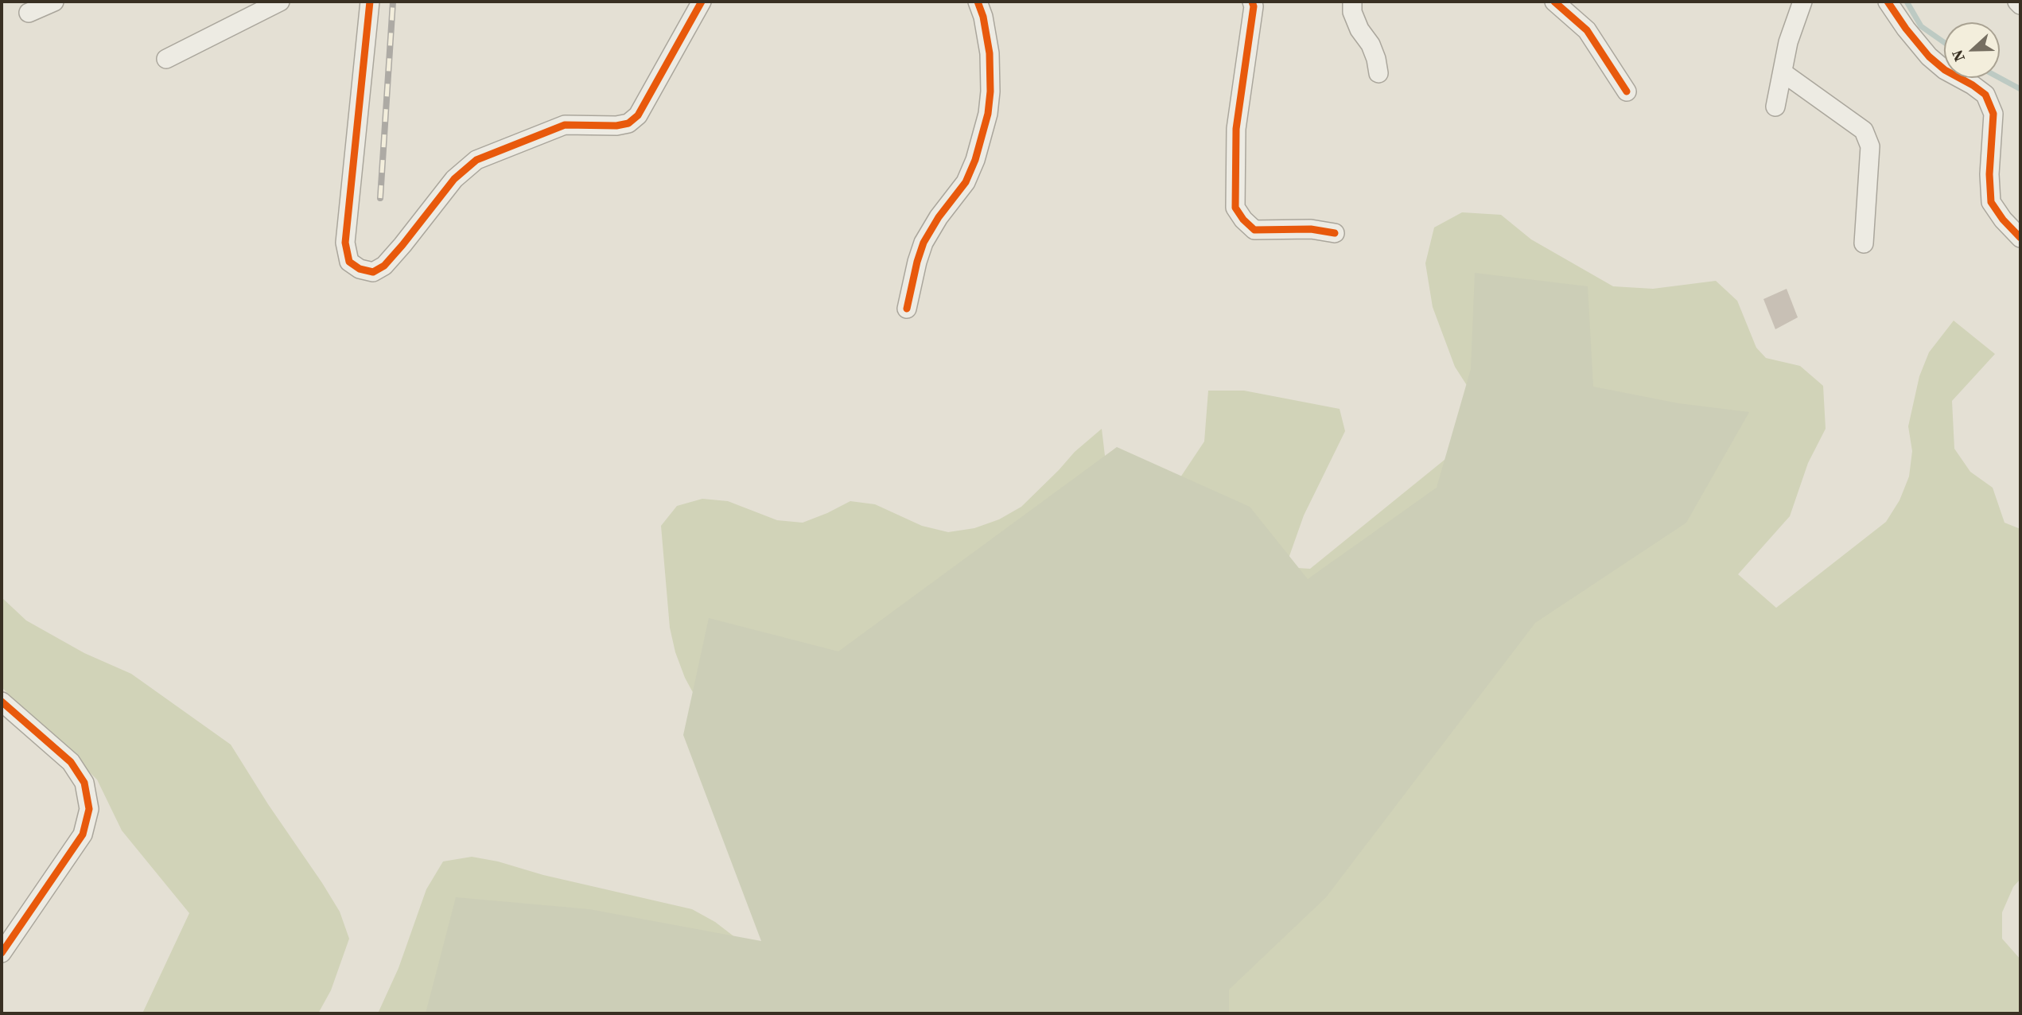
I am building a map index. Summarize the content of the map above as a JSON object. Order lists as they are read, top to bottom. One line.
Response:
{"north":"left"}
